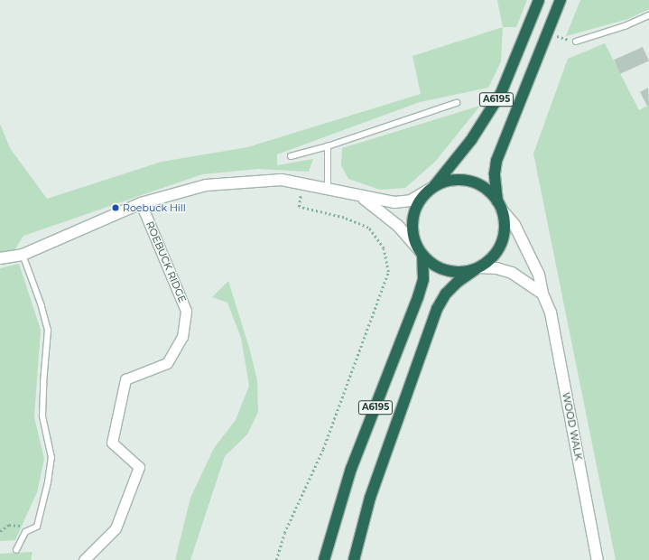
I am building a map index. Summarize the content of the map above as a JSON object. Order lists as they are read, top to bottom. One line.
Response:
{"streets":{"highway":["A6195"],"street":["ROEBUCK RIDGE","WOOD WALK"]},"crossings":[["A6195","WOOD WALK"]],"places":["Roebuck Hill"]}
